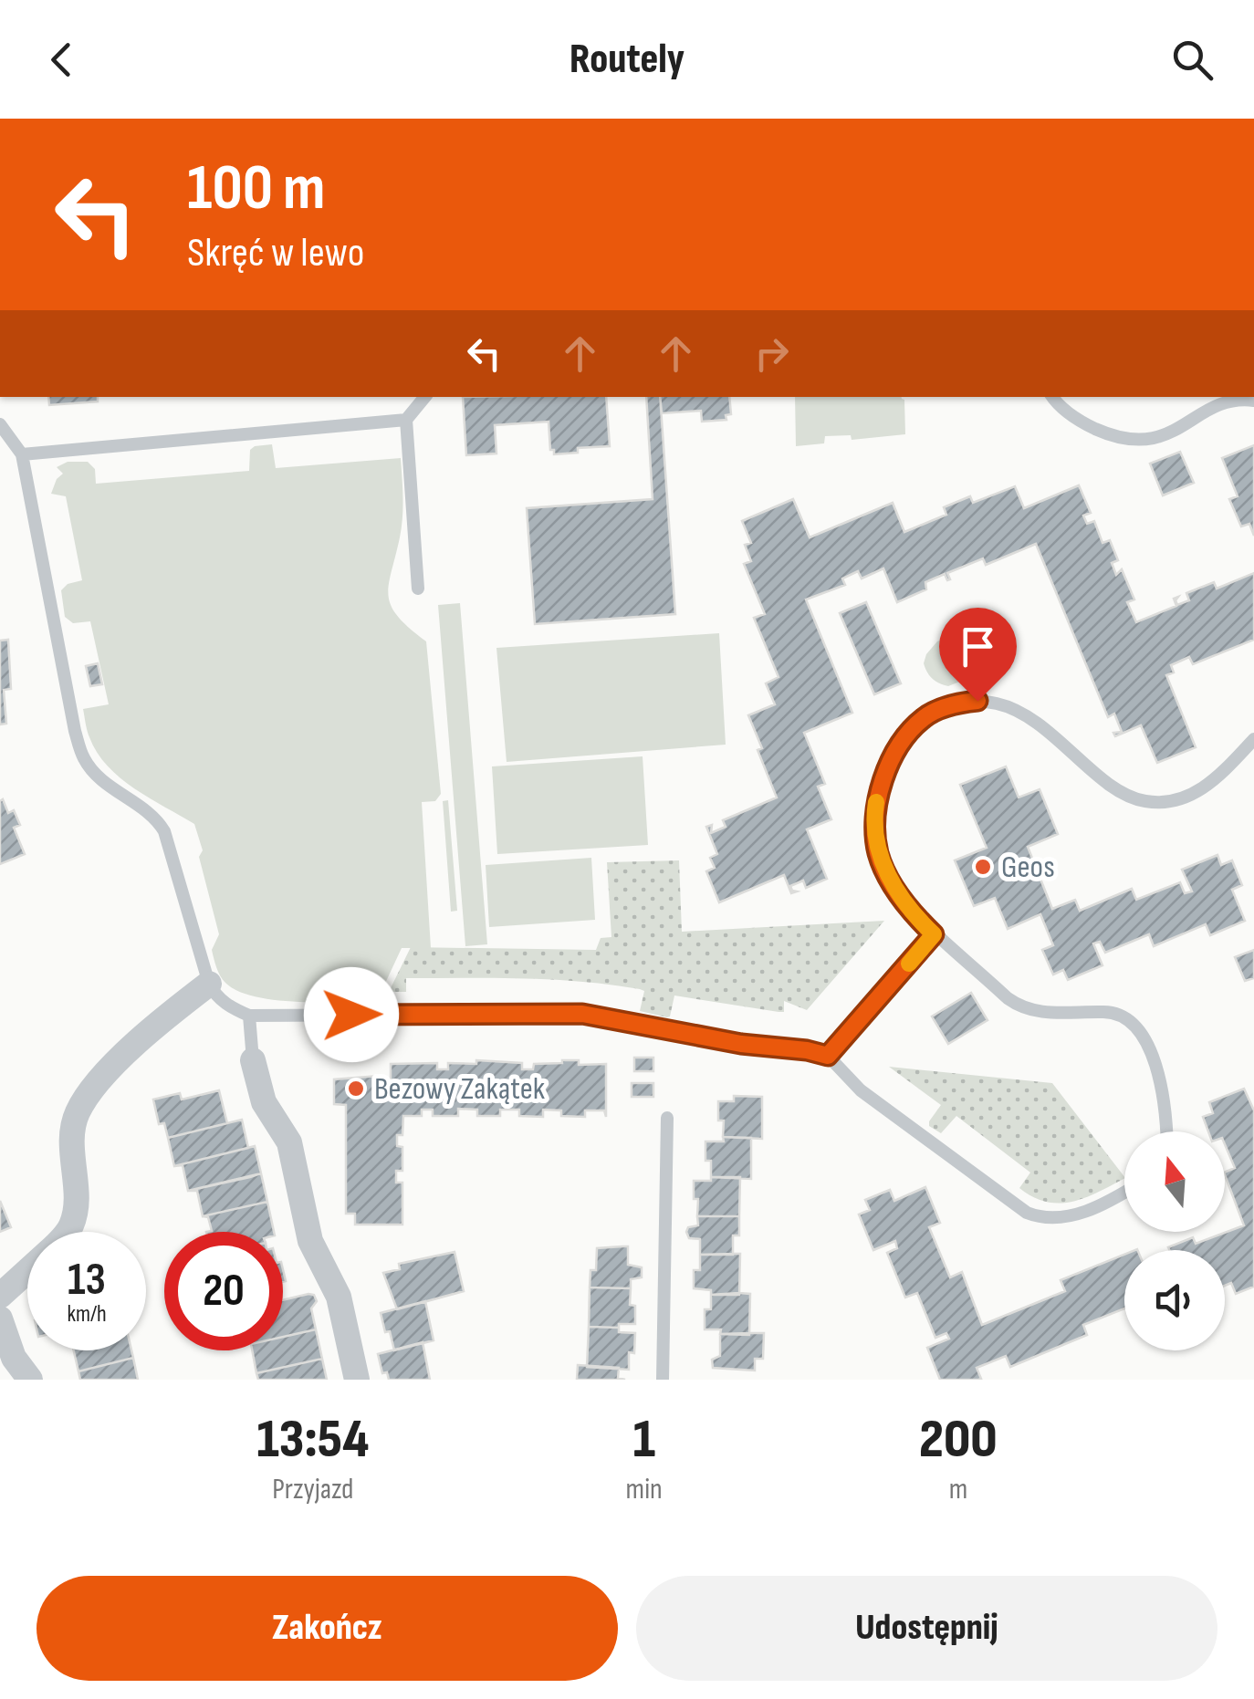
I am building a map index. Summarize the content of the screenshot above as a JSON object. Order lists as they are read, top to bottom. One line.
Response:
{"places":["Geos","Bezowy Zakątek"],"north":"top","page":{"header":"Routely","turn":["100 m","Skręć w lewo"],"speed":"13 km/h","limit":"20","eta":["13:54","Przyjazd","1","min","200","m"],"buttons":["Zakończ","Udostępnij"]}}
